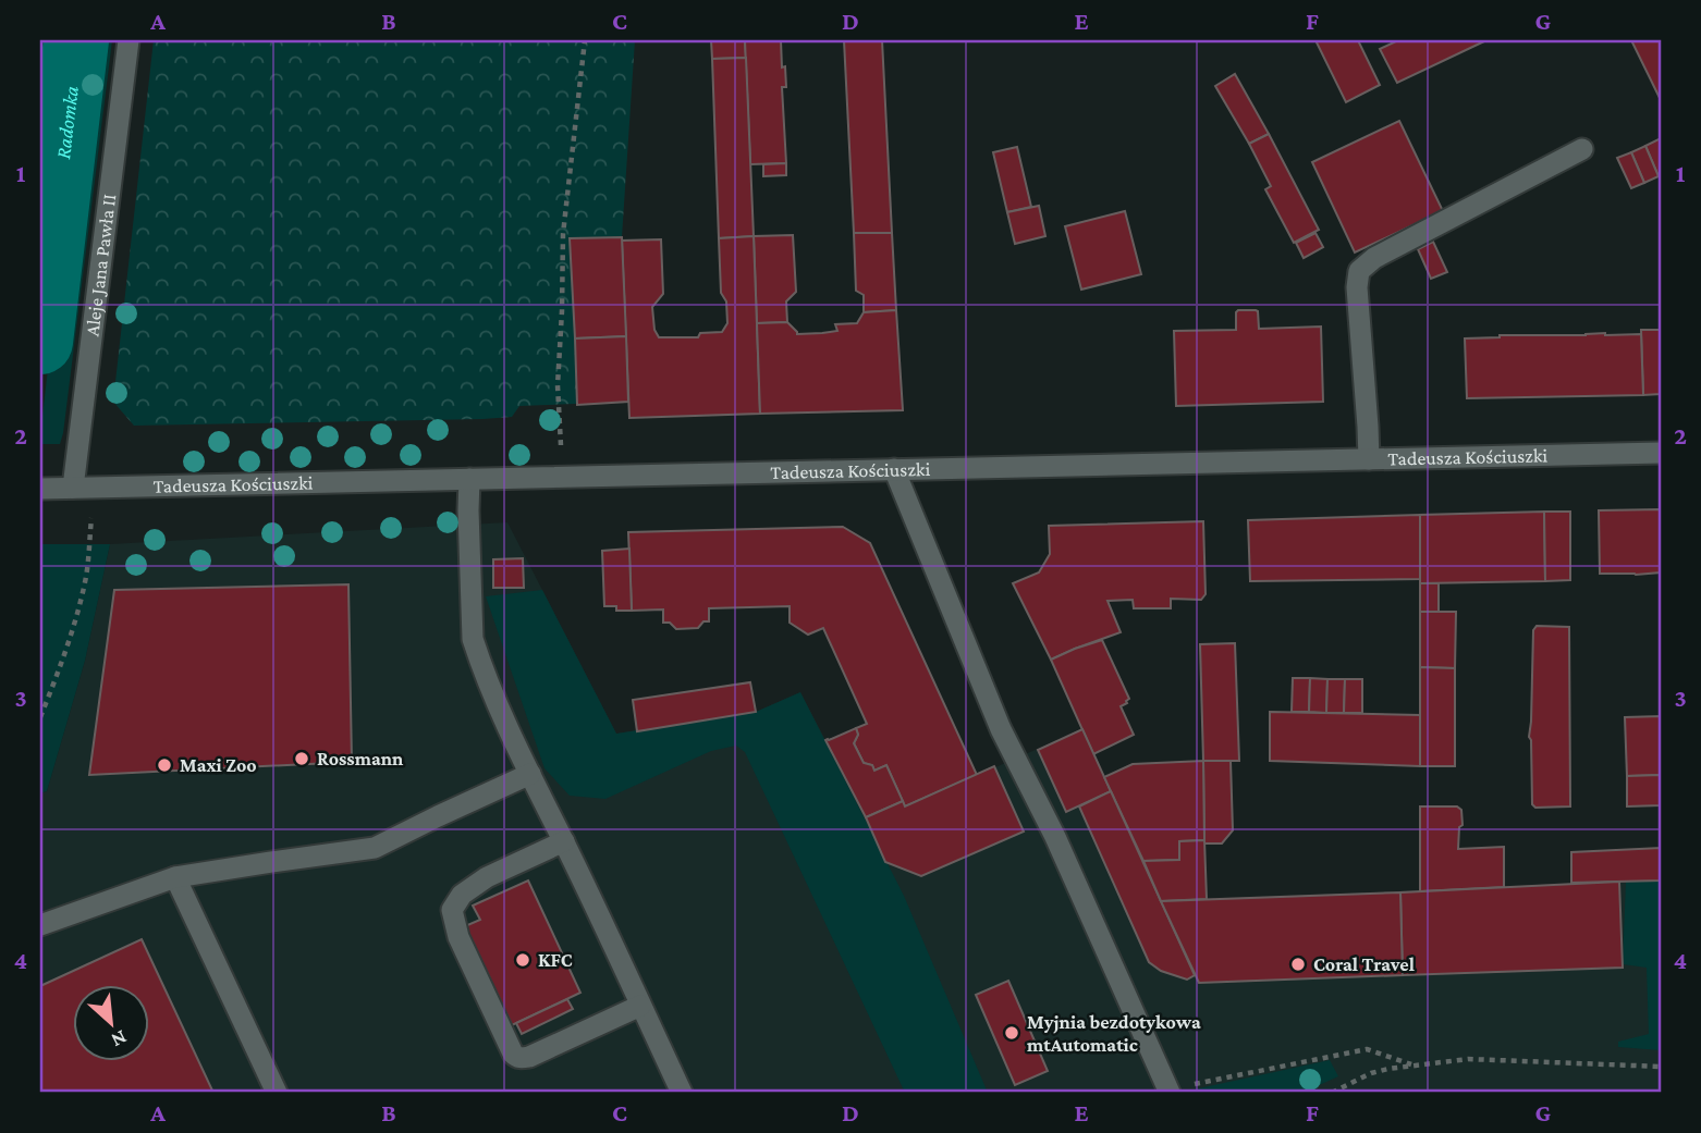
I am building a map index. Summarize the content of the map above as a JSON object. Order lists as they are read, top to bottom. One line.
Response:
{"streets":{"street":["Aleje Jana Pawła II","Tadeusza Kościuszki"]},"crossings":[["Aleje Jana Pawła II","Tadeusza Kościuszki"]],"water":["Radomka"],"places":["Rossmann","Maxi Zoo","KFC","Coral Travel","Myjnia bezdotykowa mtAutomatic"],"north":"bottom right","grid":{"columns":["A","B","C","D","E","F","G"],"rows":["1","2","3","4"]}}
